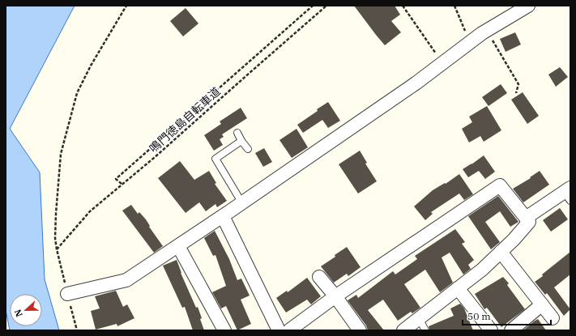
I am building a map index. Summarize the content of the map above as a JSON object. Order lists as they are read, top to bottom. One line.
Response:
{"streets":{"path":["鳴門徳島自転車道"]},"scale_bar":"50 m","north":"left"}
